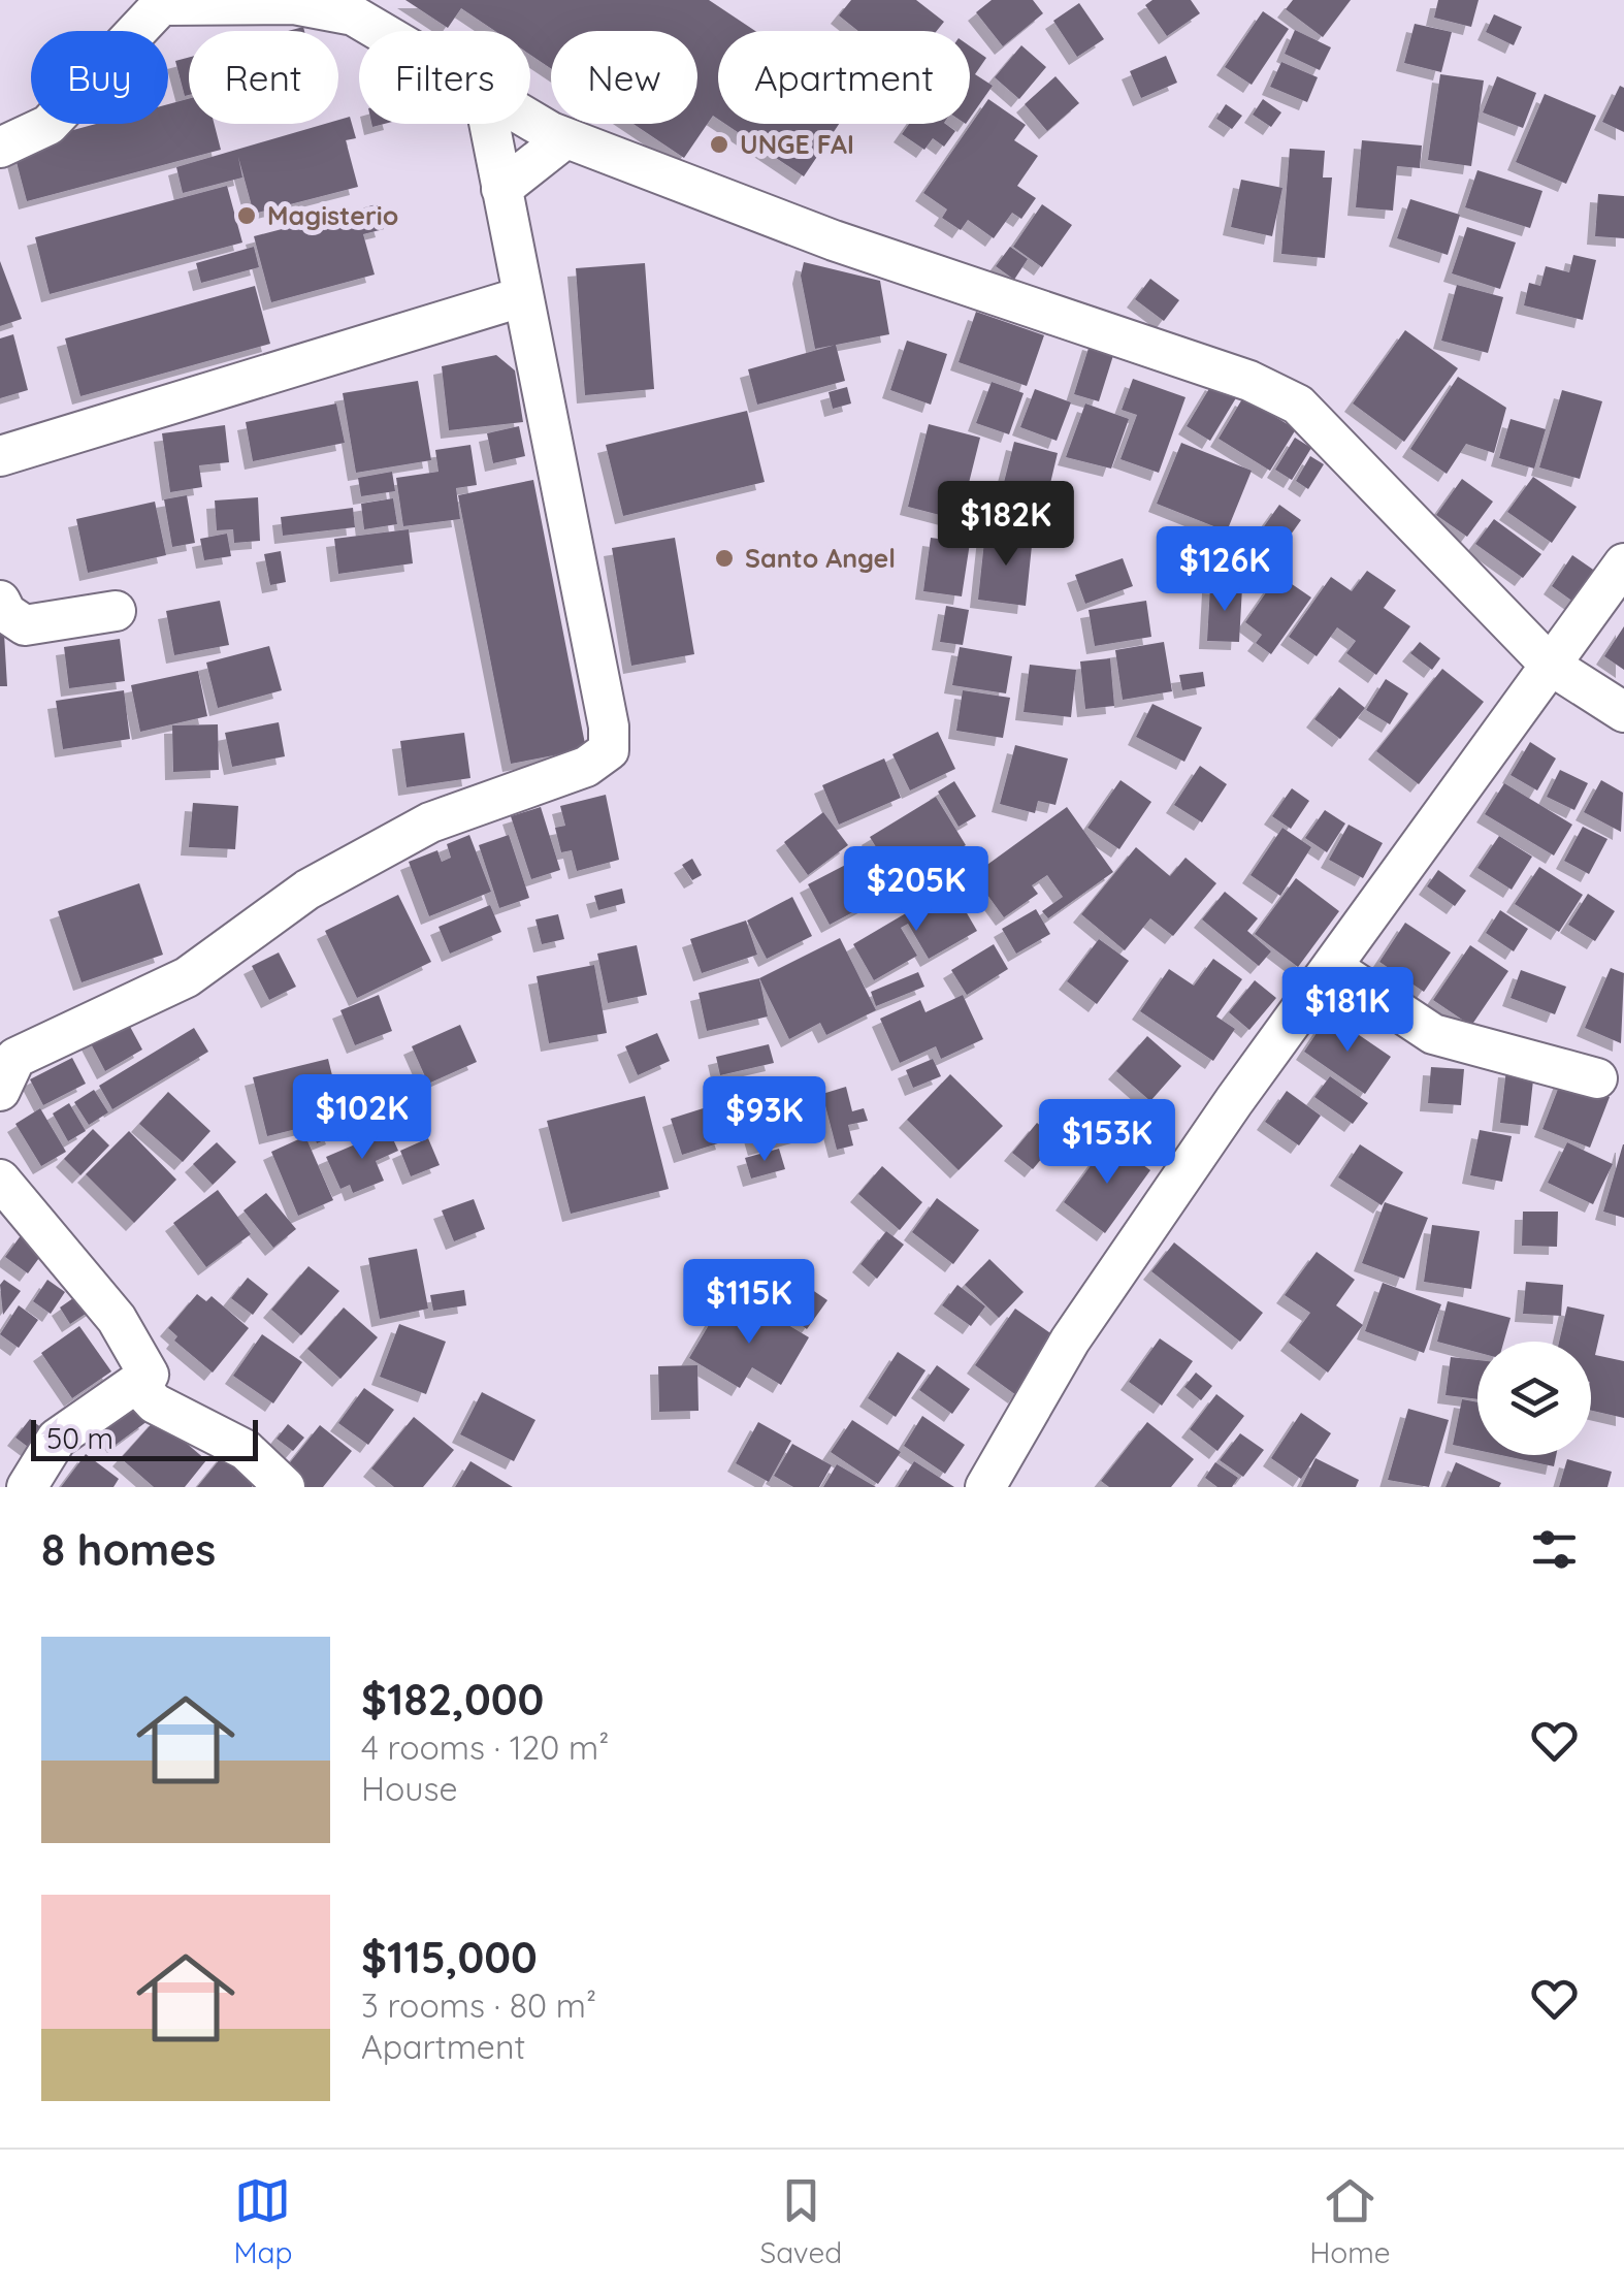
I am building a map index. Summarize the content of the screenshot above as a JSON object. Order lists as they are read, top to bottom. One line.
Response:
{"places":["UNGE FAI","Magisterio","Santo Angel"],"scale_bar":"50 m","page":{"chip":["Buy","Rent","Filters","New","Apartment"],"price":["$182K","$126K","$205K","$181K","$102K","$93K","$153K","$115K"],"scale":"50 m","heading":"8 homes","list":[{"name":"$182,000","note":"4 rooms · 120 m² · House"},{"name":"$115,000","note":"3 rooms · 80 m² · Apartment"}],"tabs":["Map","Saved","Home"]}}
